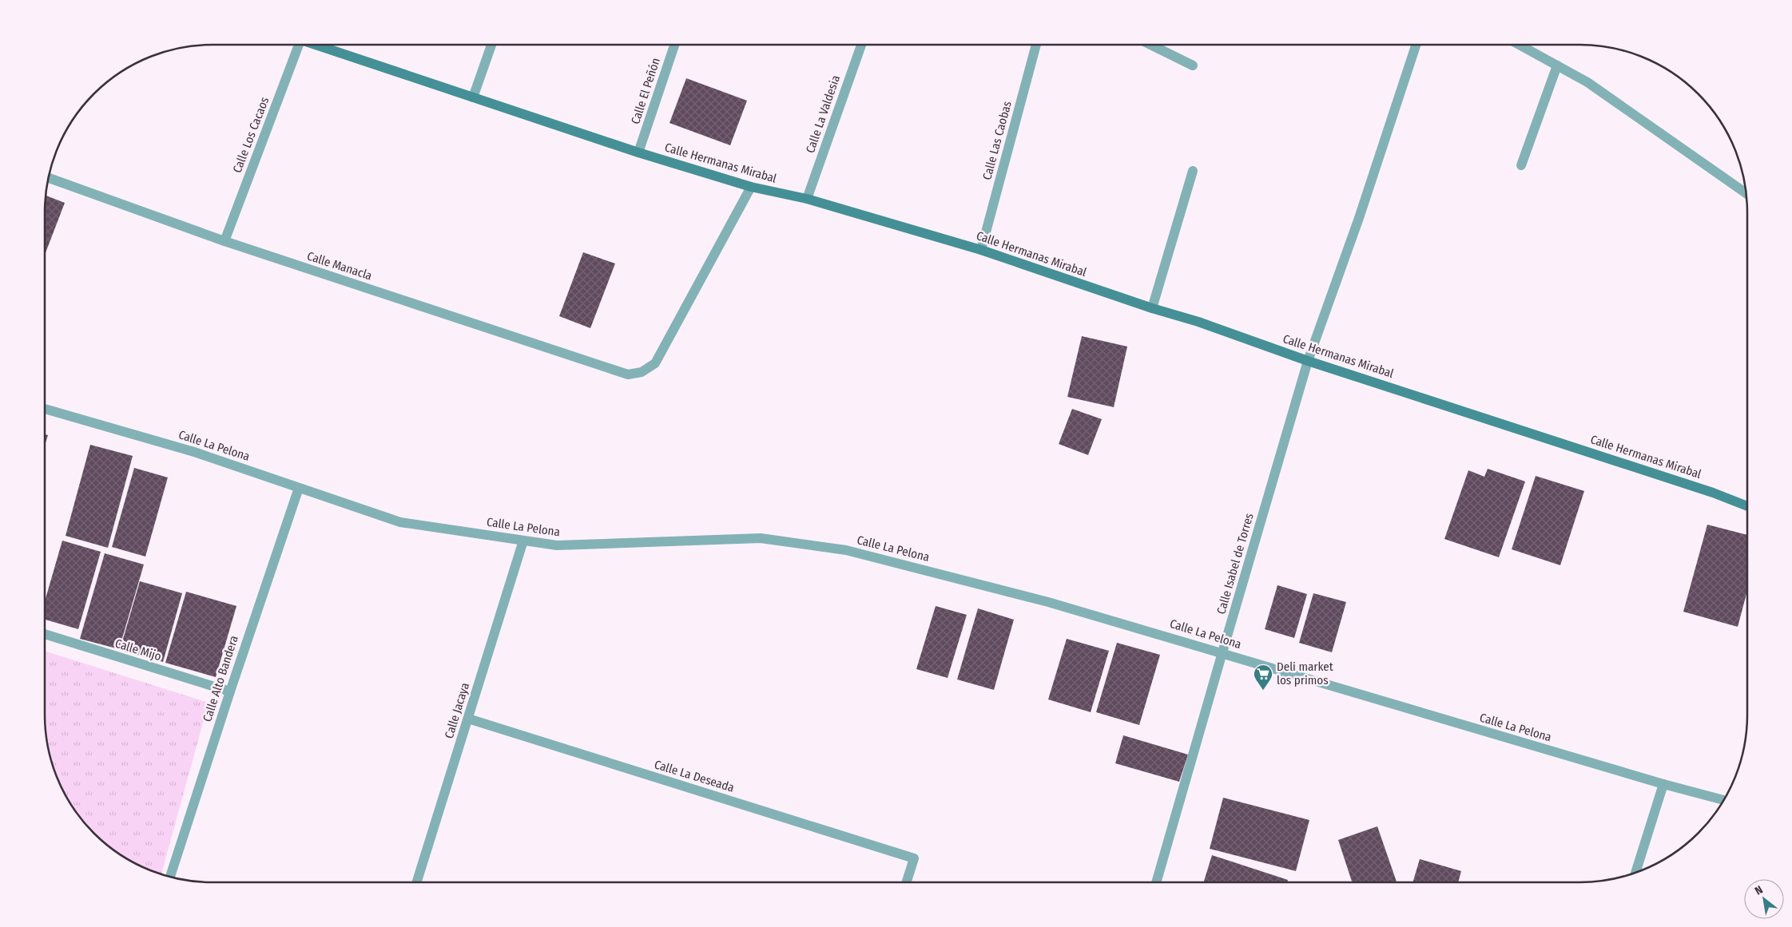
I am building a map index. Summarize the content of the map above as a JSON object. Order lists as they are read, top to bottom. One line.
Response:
{"streets":{"street":["Calle El Peñón","Calle La Valdesia","Calle Los Cacaos","Calle Las Caobas","Calle Hermanas Mirabal","Calle Manacla","Calle La Pelona","Calle Isabel de Torres","Calle Mijo","Calle Alto Bandera","Calle Jacaya","Calle La Deseada"]},"crossings":[["Calle El Peñón","Calle Hermanas Mirabal"],["Calle La Valdesia","Calle Hermanas Mirabal"],["Calle Los Cacaos","Calle Manacla"],["Calle Las Caobas","Calle Hermanas Mirabal"],["Calle Hermanas Mirabal","Calle Manacla"],["Calle Hermanas Mirabal","Calle Isabel de Torres"],["Calle La Pelona","Calle Isabel de Torres"],["Calle La Pelona","Calle Alto Bandera"],["Calle La Pelona","Calle Jacaya"],["Calle Mijo","Calle Alto Bandera"],["Calle Jacaya","Calle La Deseada"]],"places":{"supermarket":["Deli market los primos"]},"north":"top left"}
